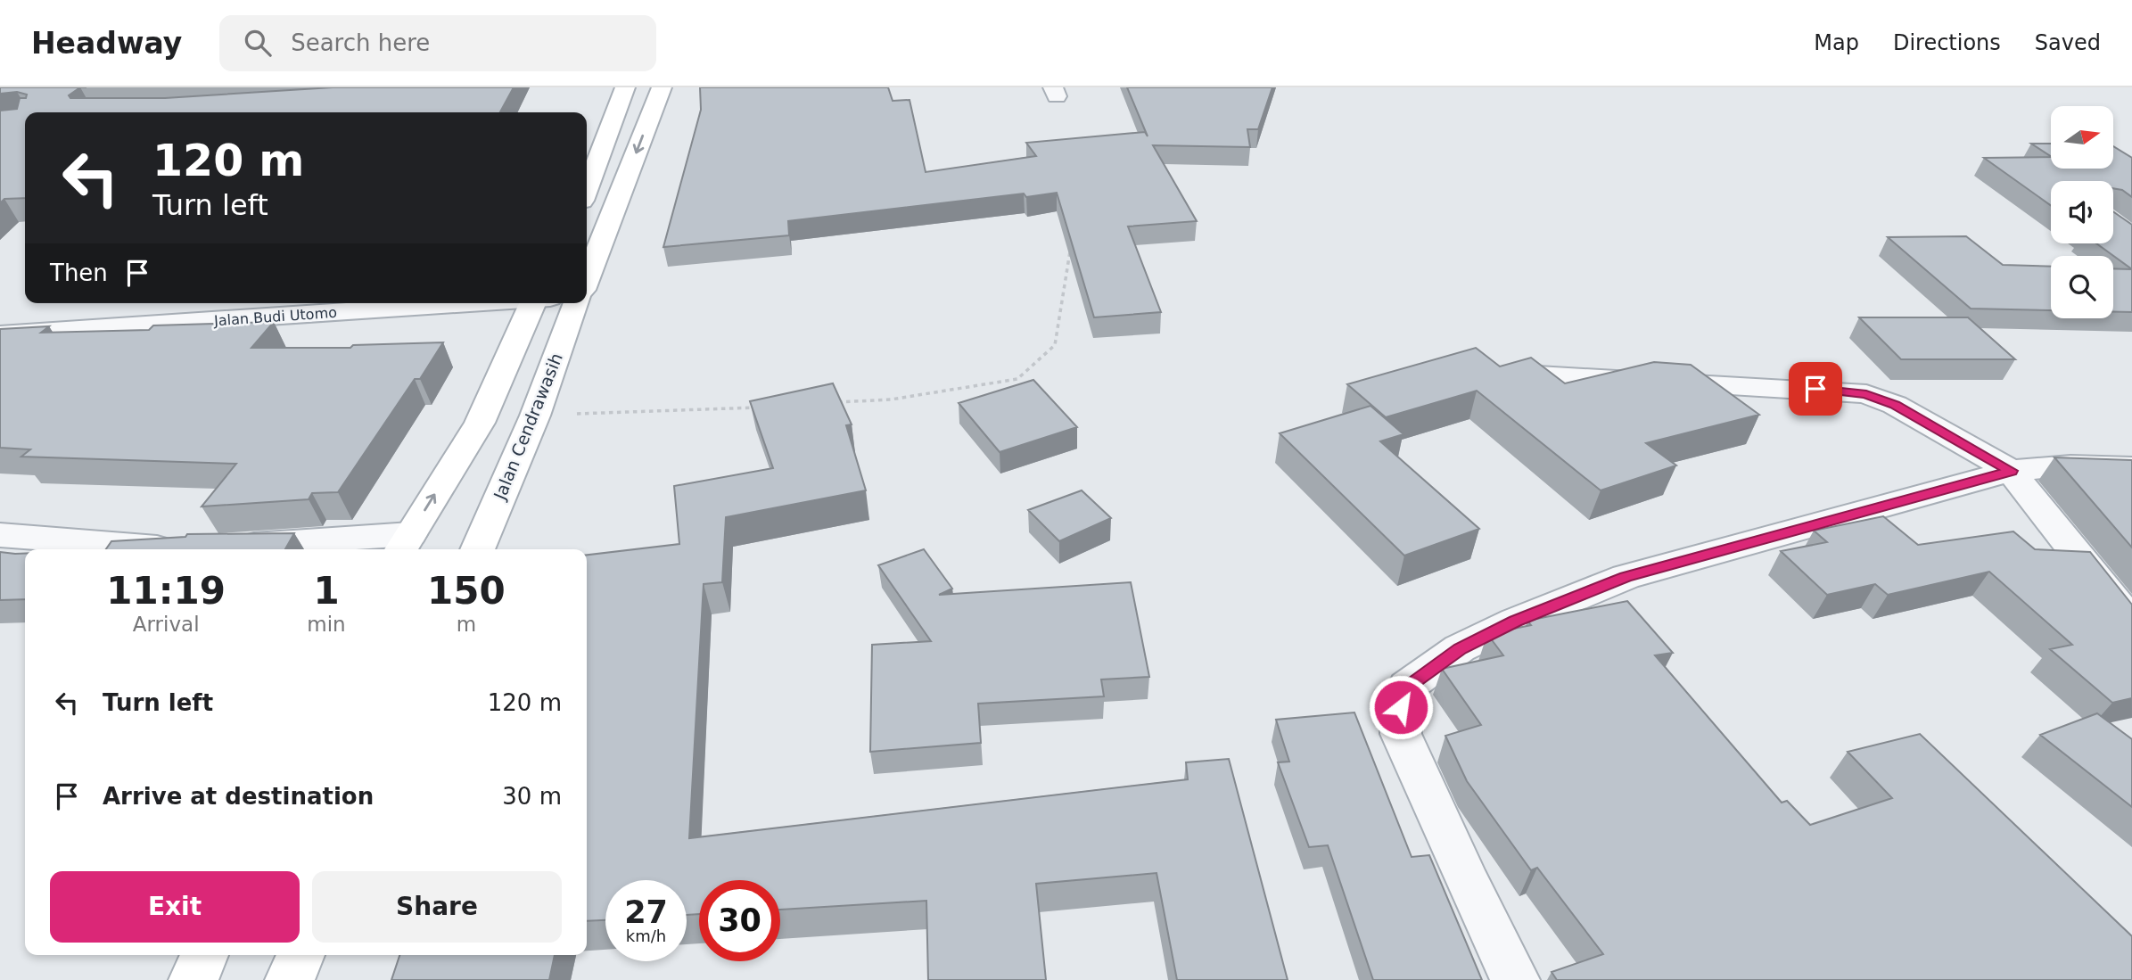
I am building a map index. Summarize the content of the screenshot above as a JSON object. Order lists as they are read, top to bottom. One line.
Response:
{"streets":{"main road":["Jalan Cendrawasih"],"street":["Jalan Budi Utomo"]},"north":"right","page":{"header":"Headway","search":"Search here","nav":["Map","Directions","Saved"],"turn":["120 m","Turn left"],"then":"Then","eta":["11:19","Arrival","1","min","150","m"],"list":[{"name":"Turn left","value":"120 m"},{"name":"Arrive at destination","value":"30 m"}],"buttons":["Exit","Share"],"speed":"27 km/h","limit":"30"}}
